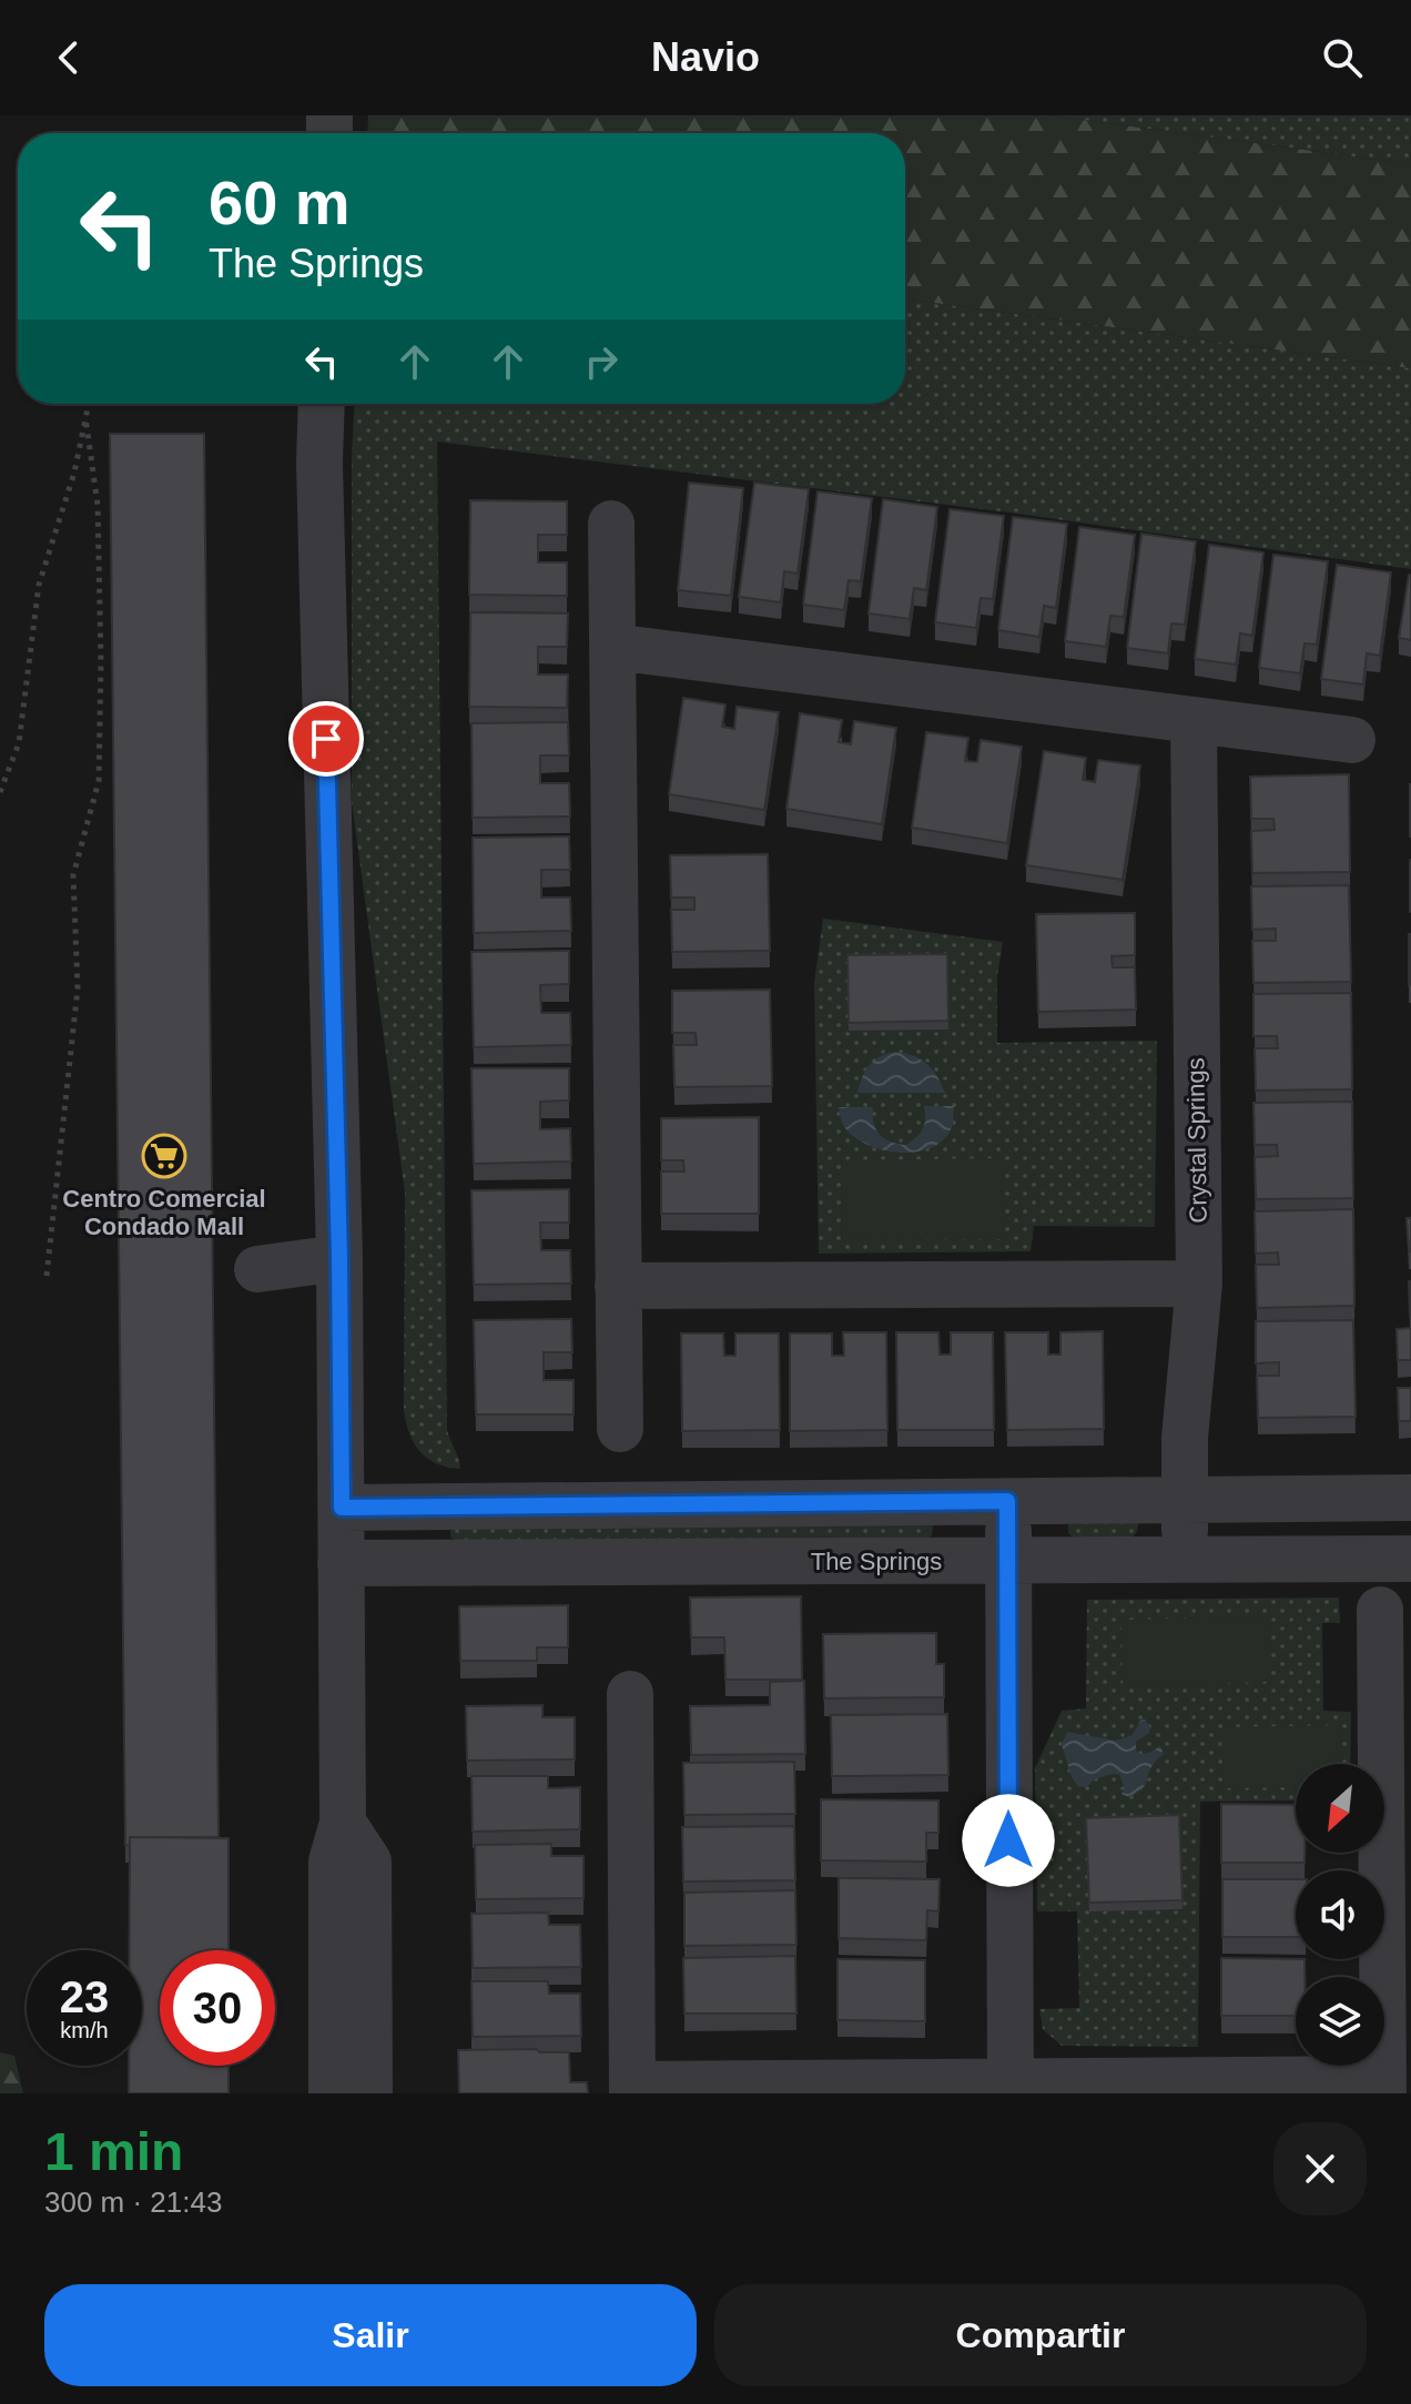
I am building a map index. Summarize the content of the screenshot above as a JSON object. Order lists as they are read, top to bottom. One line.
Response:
{"streets":{"street":["Crystal Springs","The Springs"]},"crossings":[["Crystal Springs","The Springs"]],"places":{"supermarket":["Centro Comercial Condado Mall"]},"north":"bottom left","page":{"header":"Navio","turn":["60 m","The Springs"],"speed":"23 km/h","limit":"30","heading":["1 min","300 m · 21:43"],"buttons":["Salir","Compartir"]}}
